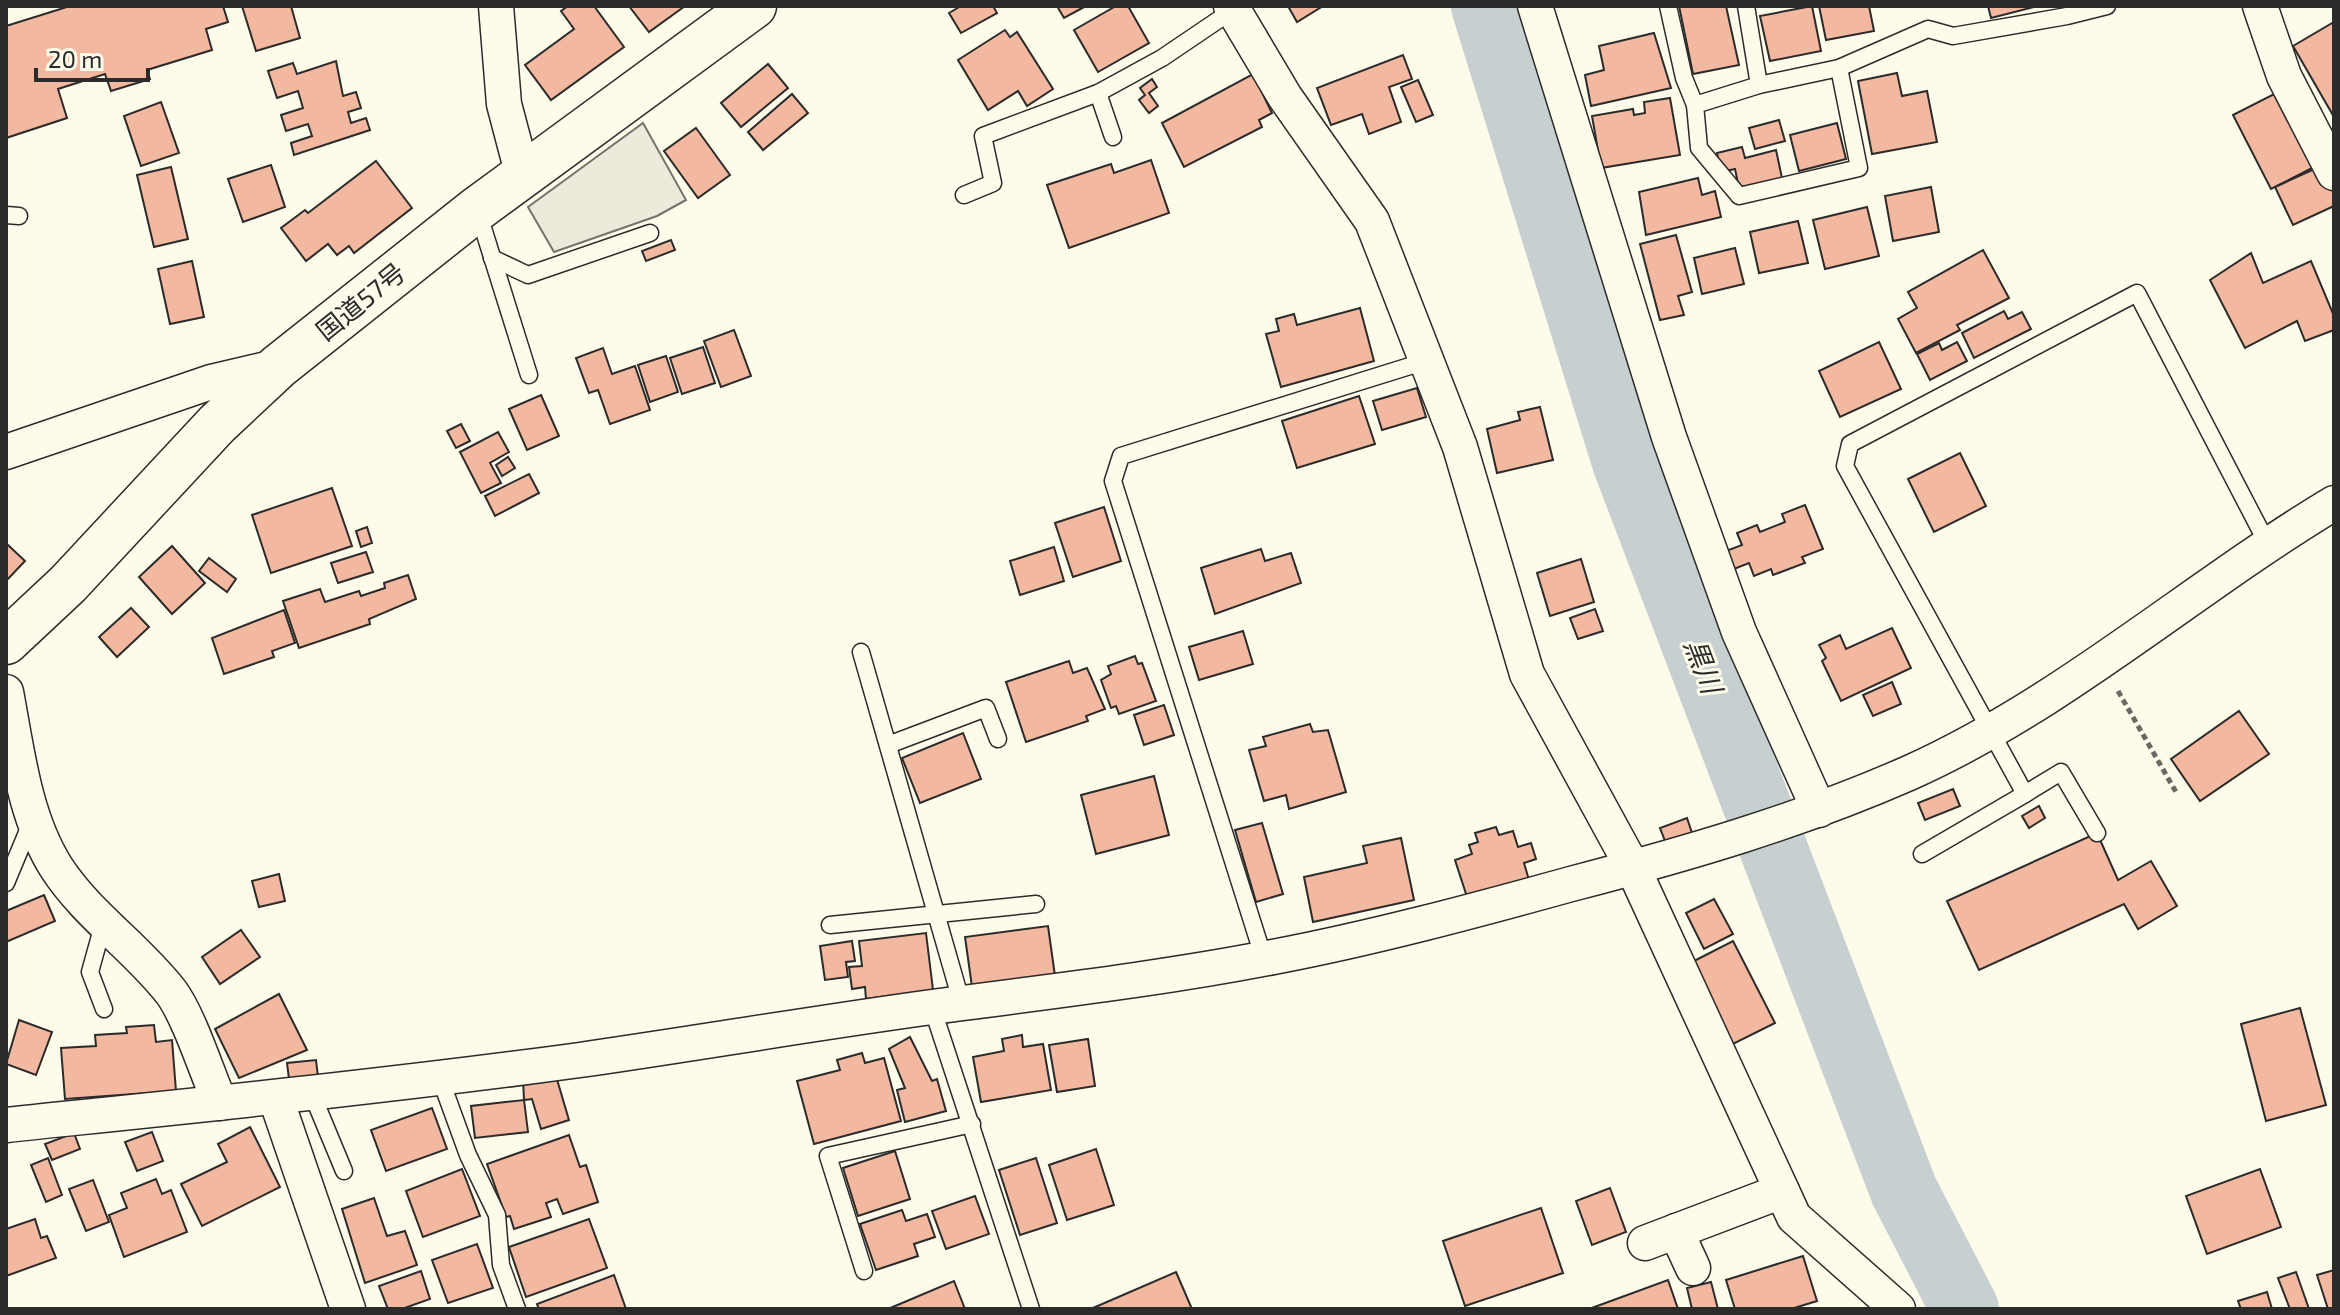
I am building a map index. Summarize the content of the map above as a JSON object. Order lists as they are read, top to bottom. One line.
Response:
{"streets":{"highway":["国道57号"]},"water":["黒川"],"scale_bar":"20 m"}
